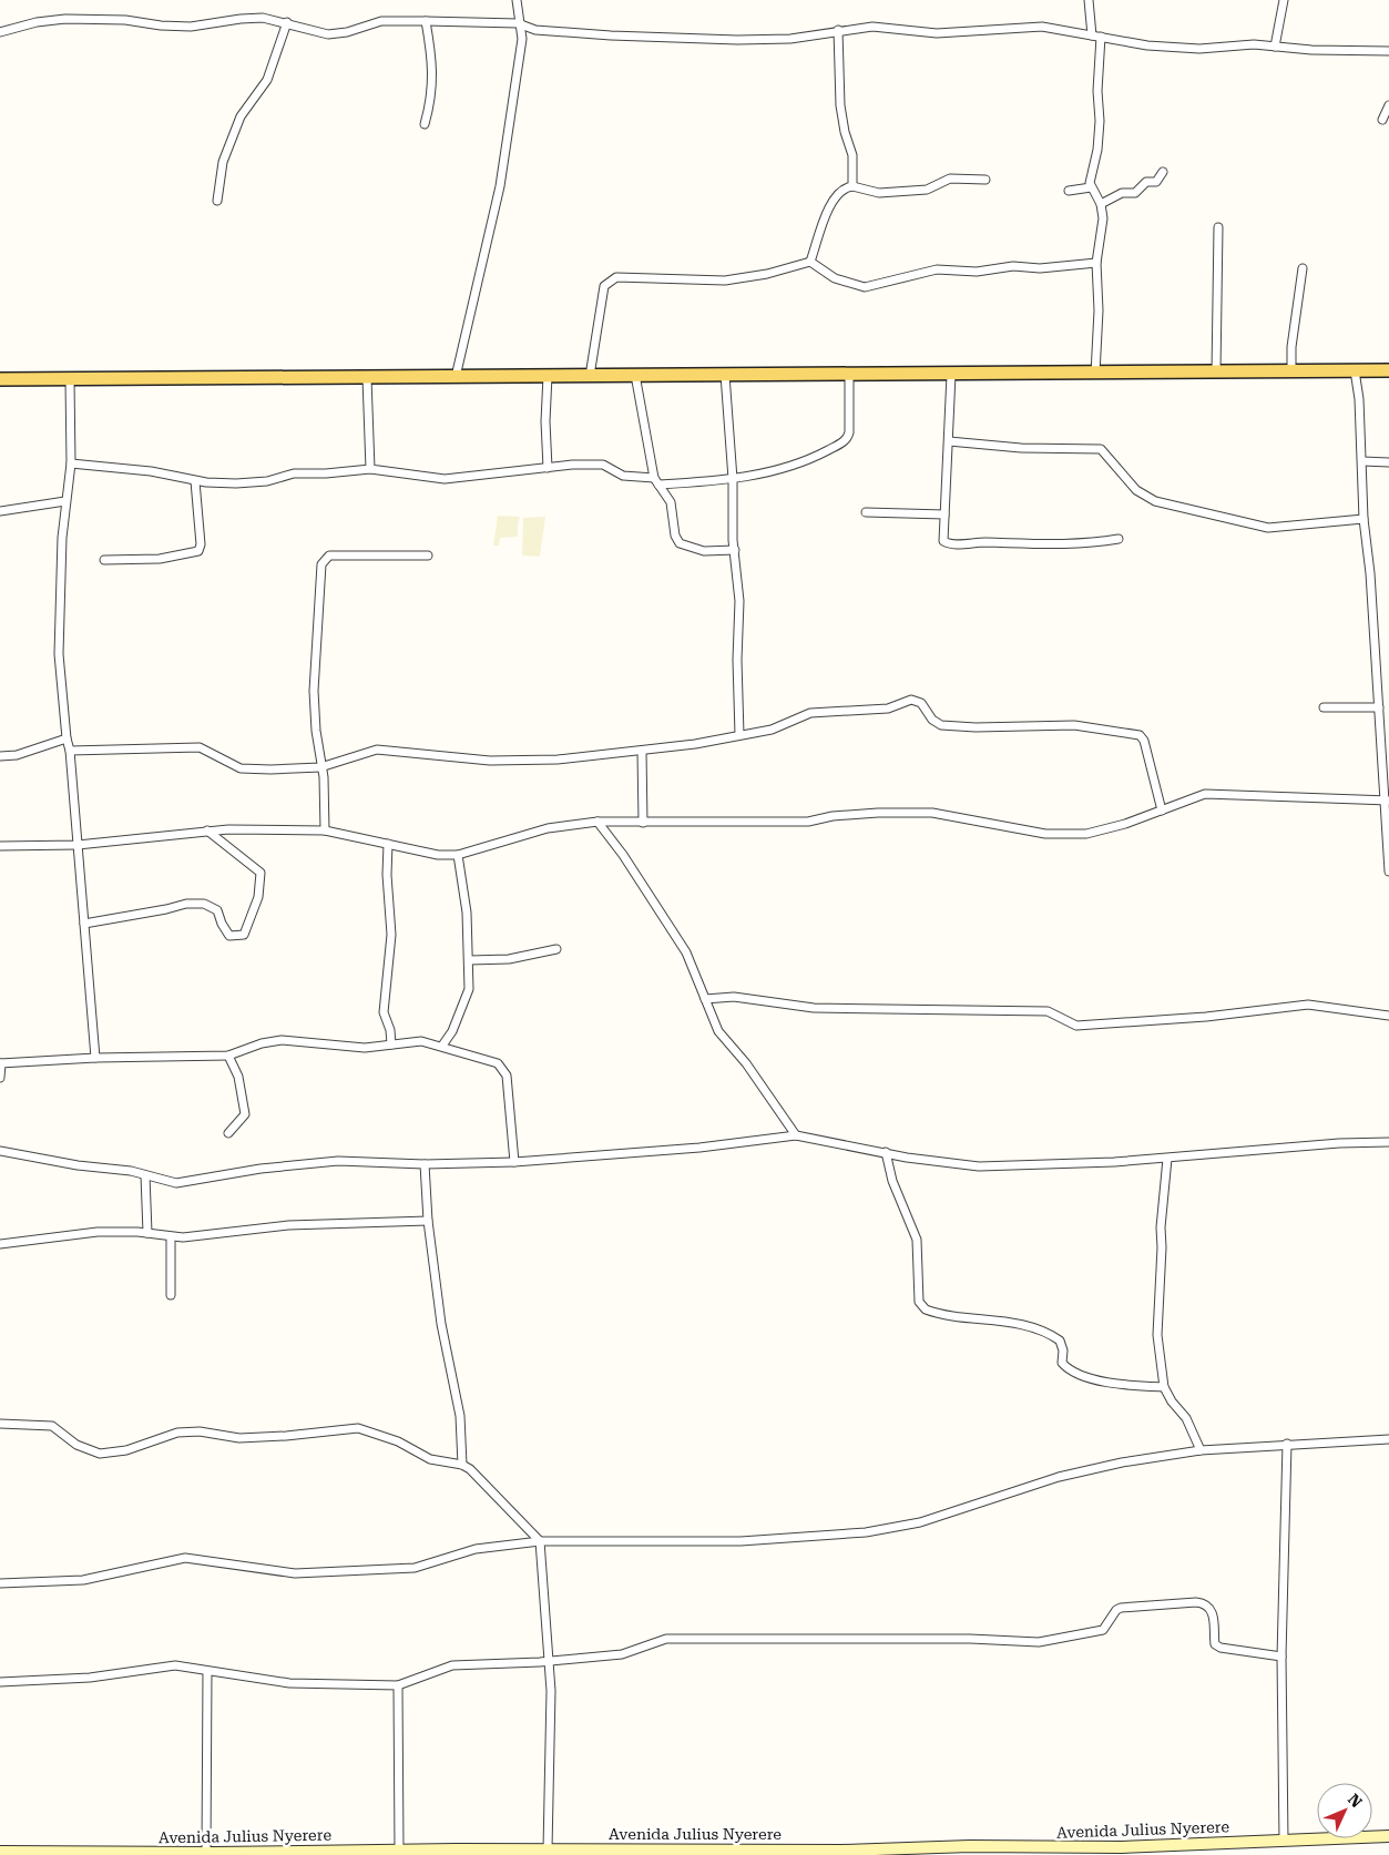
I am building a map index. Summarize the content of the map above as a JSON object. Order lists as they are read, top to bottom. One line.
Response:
{"streets":{"street":["Avenida Julius Nyerere"]},"north":"top right"}
